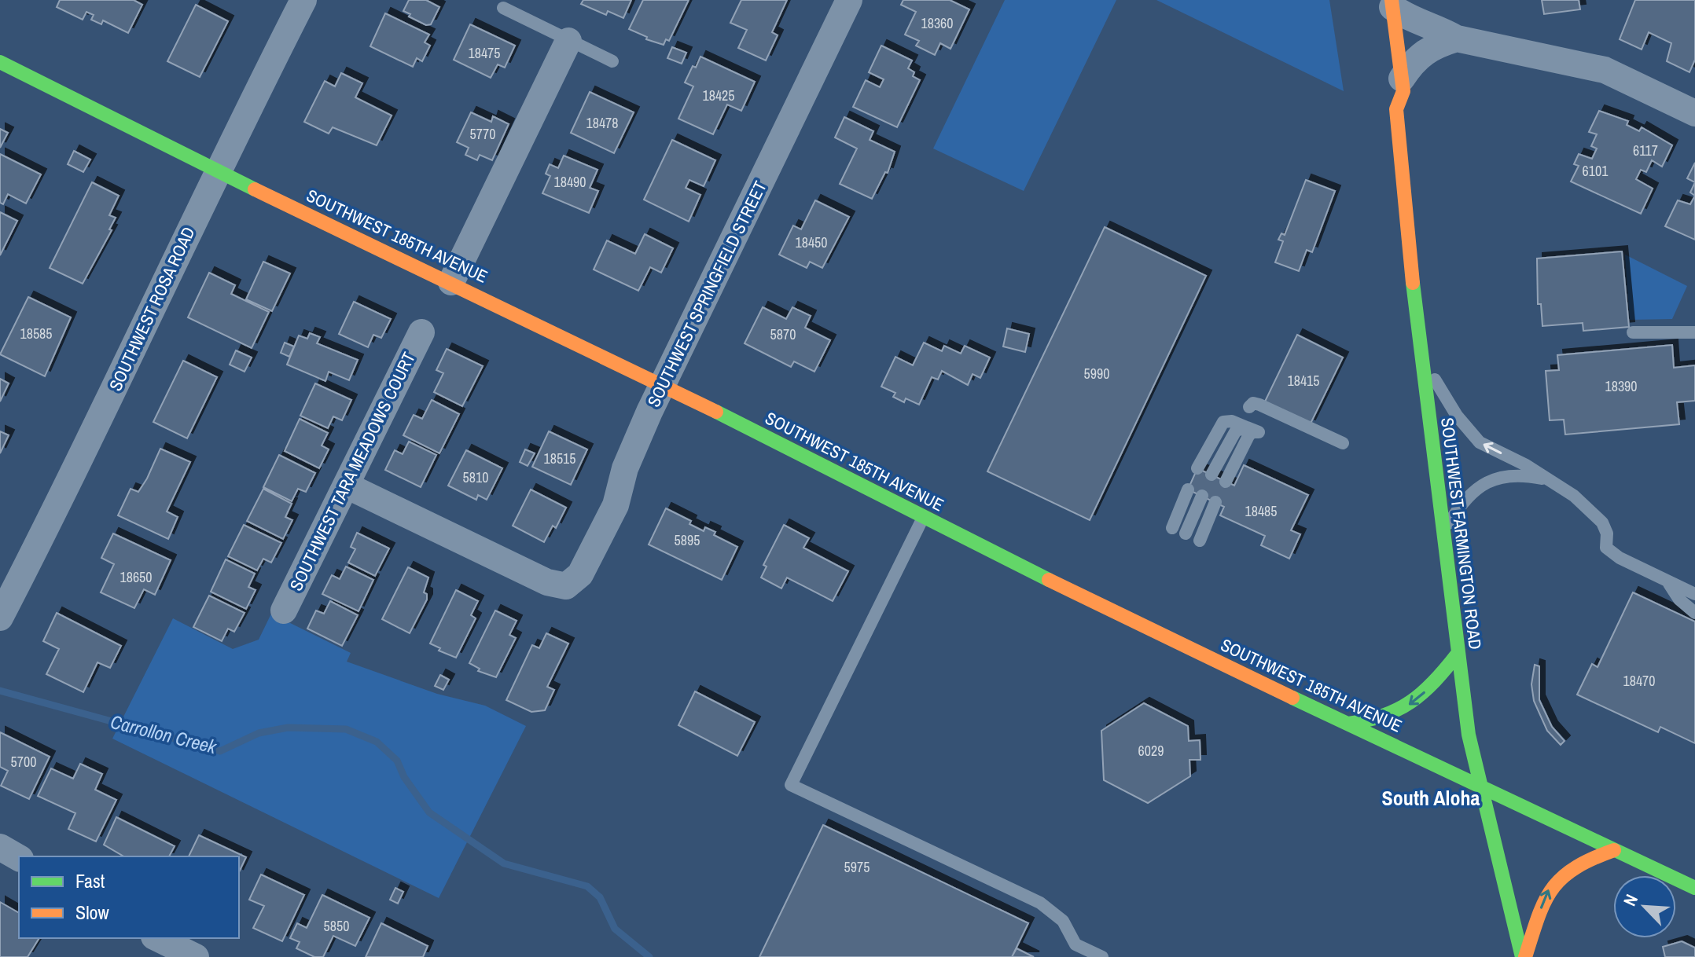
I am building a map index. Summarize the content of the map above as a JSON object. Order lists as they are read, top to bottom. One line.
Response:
{"streets":{"main road":["SOUTHWEST 185TH AVENUE","SOUTHWEST FARMINGTON ROAD"],"street":["SOUTHWEST SPRINGFIELD STREET","SOUTHWEST ROSA ROAD","SOUTHWEST TARA MEADOWS COURT"]},"crossings":[["SOUTHWEST 185TH AVENUE","SOUTHWEST SPRINGFIELD STREET"],["SOUTHWEST 185TH AVENUE","SOUTHWEST ROSA ROAD"],["SOUTHWEST 185TH AVENUE","SOUTHWEST FARMINGTON ROAD"],["SOUTHWEST SPRINGFIELD STREET","SOUTHWEST TARA MEADOWS COURT"]],"districts":["South Aloha"],"water":["Carrollon Creek"],"house_numbers":["18360","18475","18425","18478","5770","6117","6101","18490","18450","18585","5870","5990","18415","18390","18515","5810","18485","5895","18650","18470","6029","5700","5975","5850"],"legend":["Fast","Slow"],"north":"top left"}
